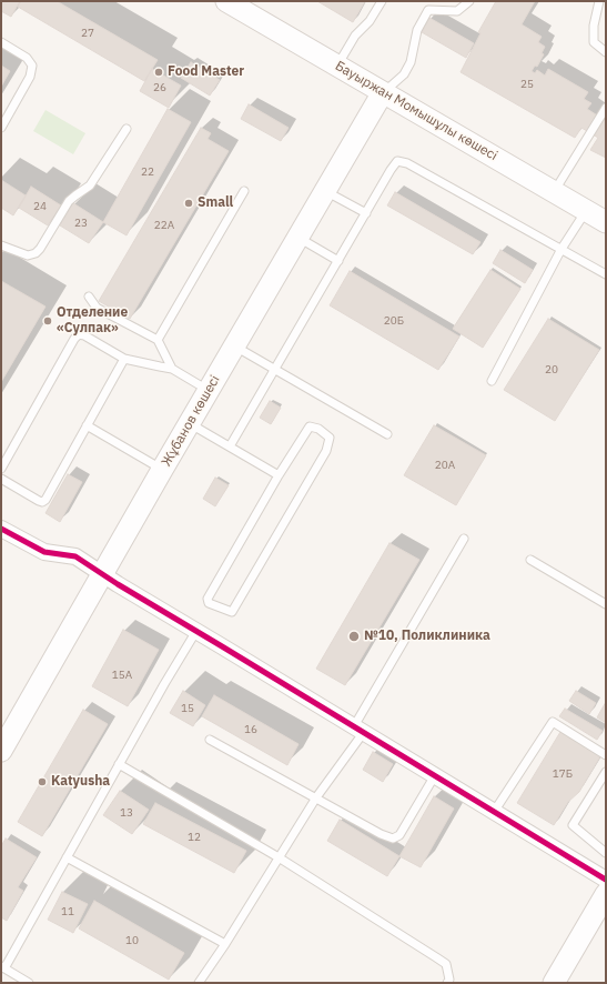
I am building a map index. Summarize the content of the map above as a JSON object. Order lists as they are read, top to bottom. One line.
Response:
{"streets":{"main road":["Бауыржан Момышұлы көшесі","Жұбанов көшесі"]},"crossings":[["Бауыржан Момышұлы көшесі","Жұбанов көшесі"]],"places":["Food Master","Small","Отделение «Сулпак»","№10, Поликлиника","Katyusha"],"house_numbers":["27","25","26","22","24","23","22А","20Б","20","20А","15А","15","16","17Б","13","12","11","10"]}
